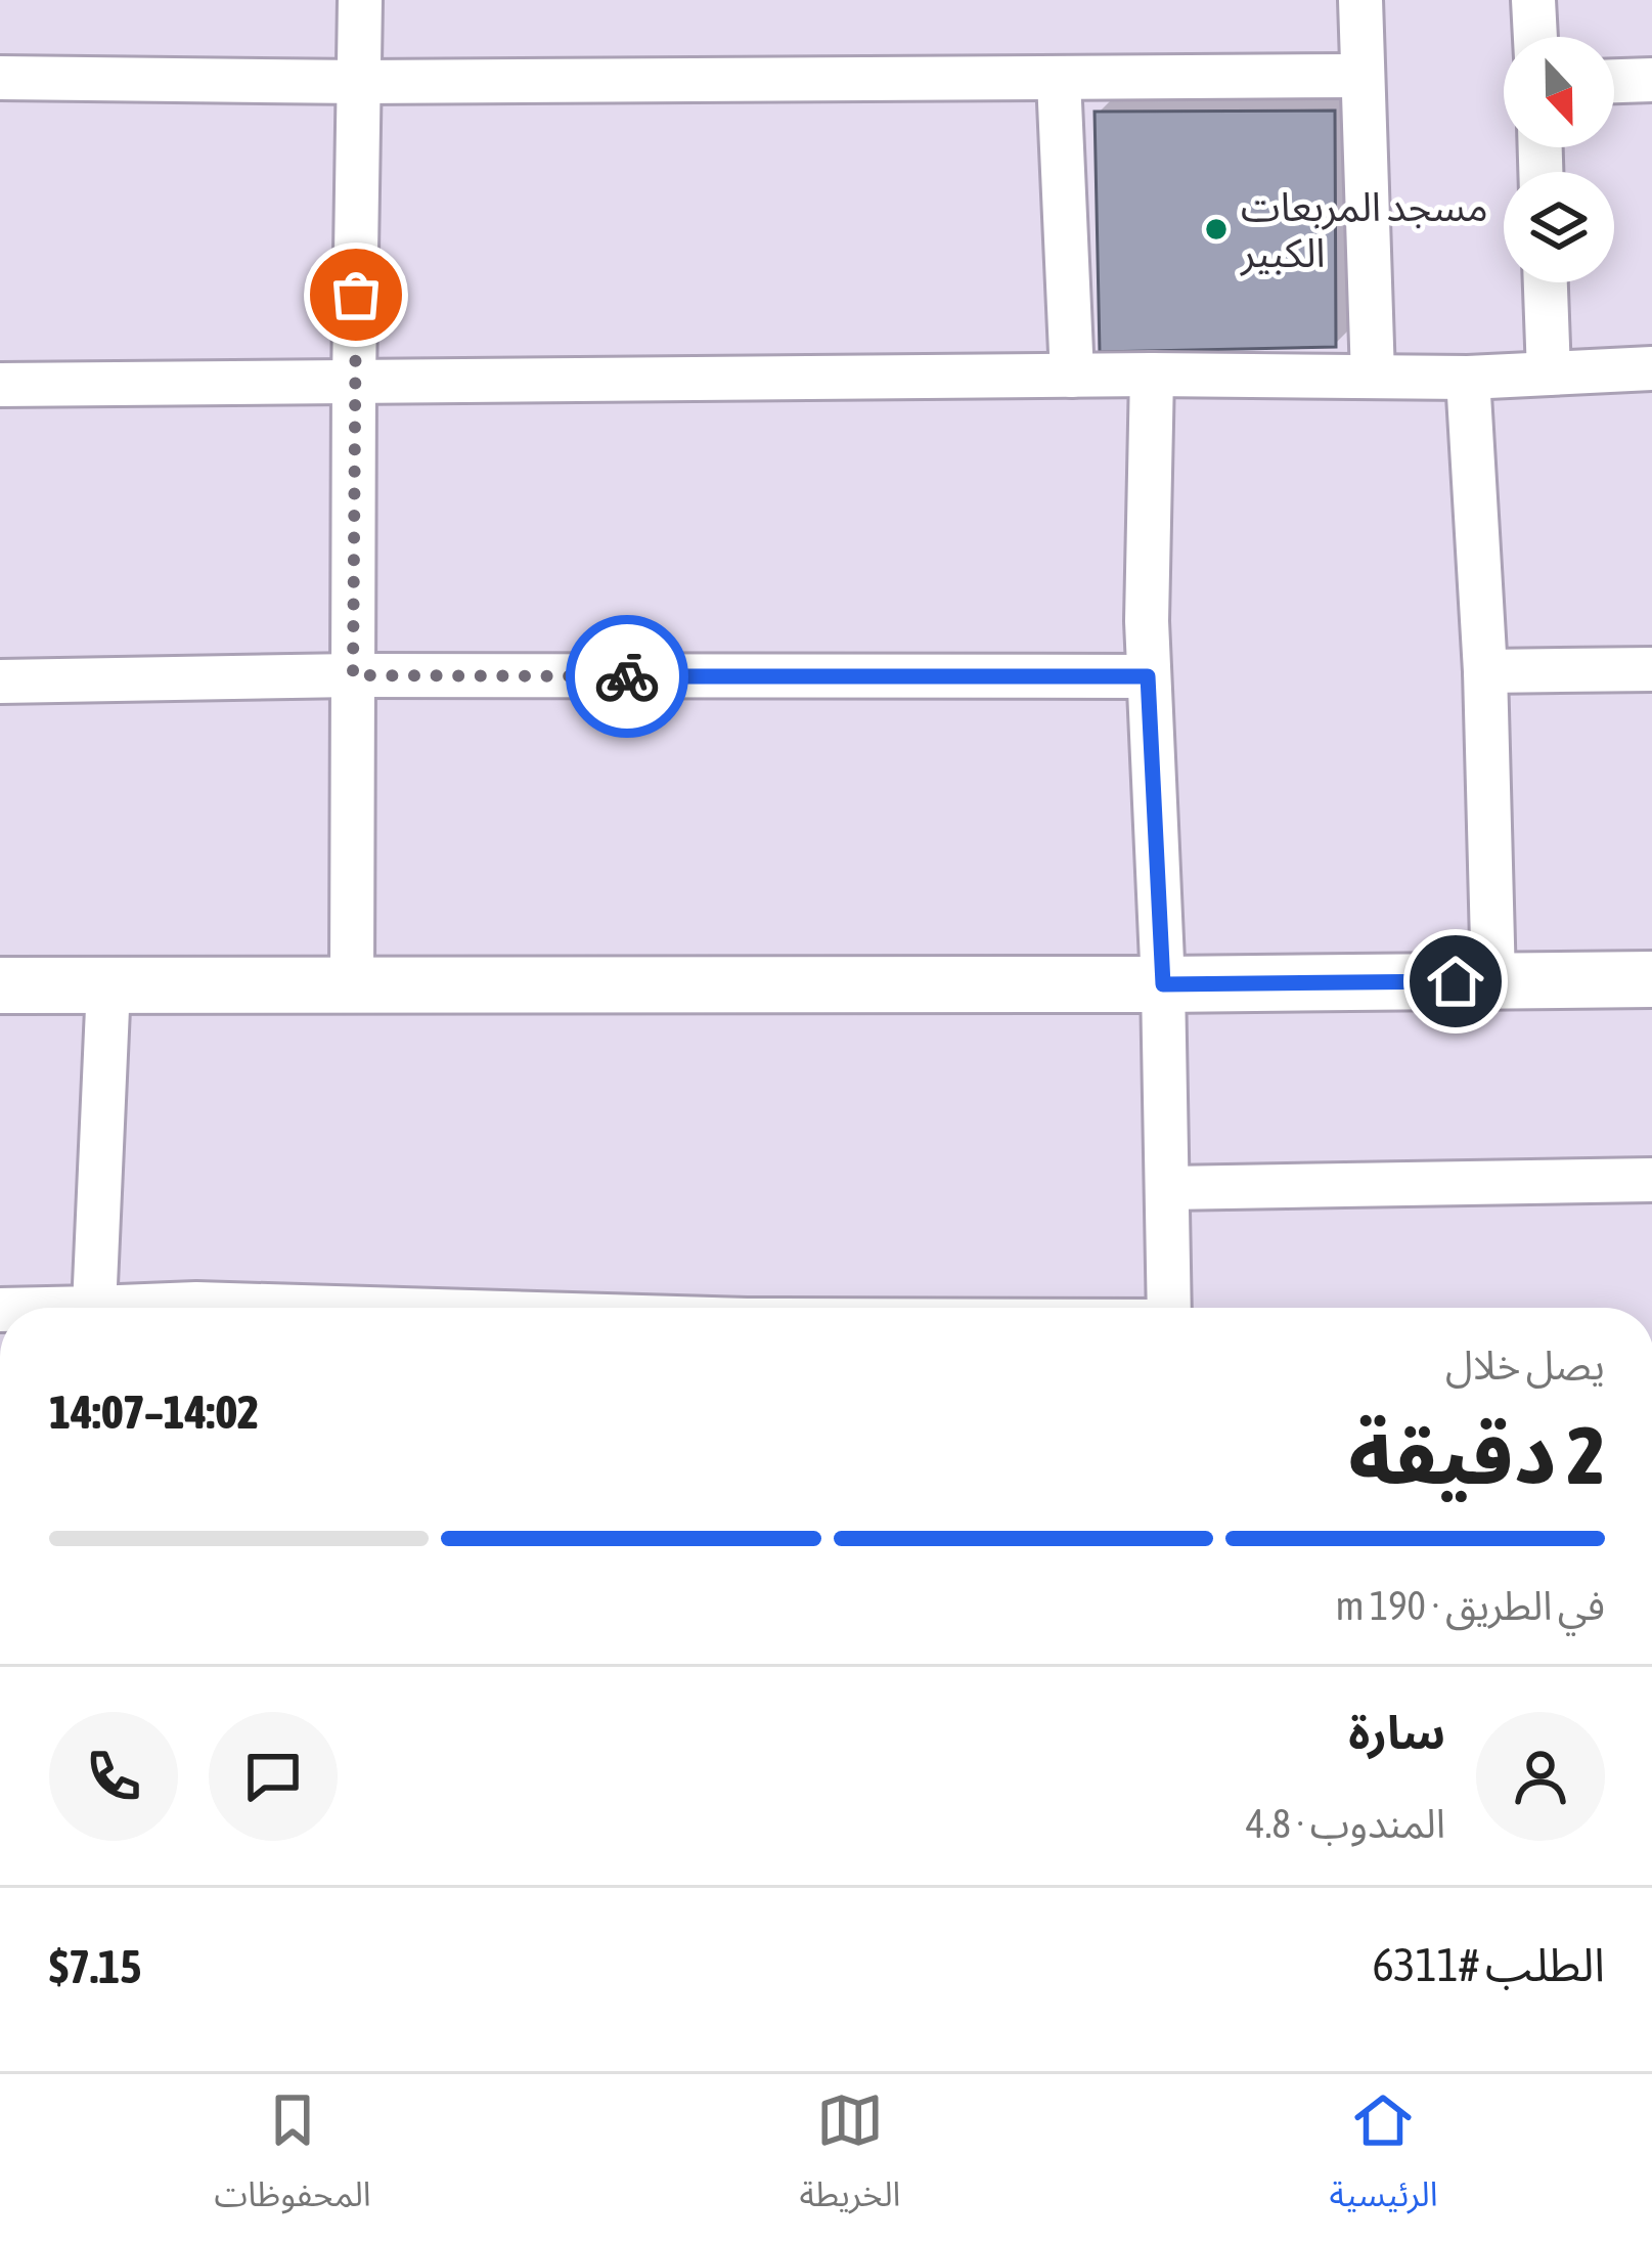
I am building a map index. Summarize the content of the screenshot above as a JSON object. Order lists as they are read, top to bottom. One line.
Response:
{"places":["مسجد المربعات الكبير"],"north":"bottom","page":{"heading":["2 دقيقة","يصل خلال","14:02–14:07"],"panel":["سارة","المندوب · 4.8","الطلب #6311","$7.15"],"bar":"في الطريق · 190 m","tabs":["الرئيسية","الخريطة","المحفوظات"]}}
